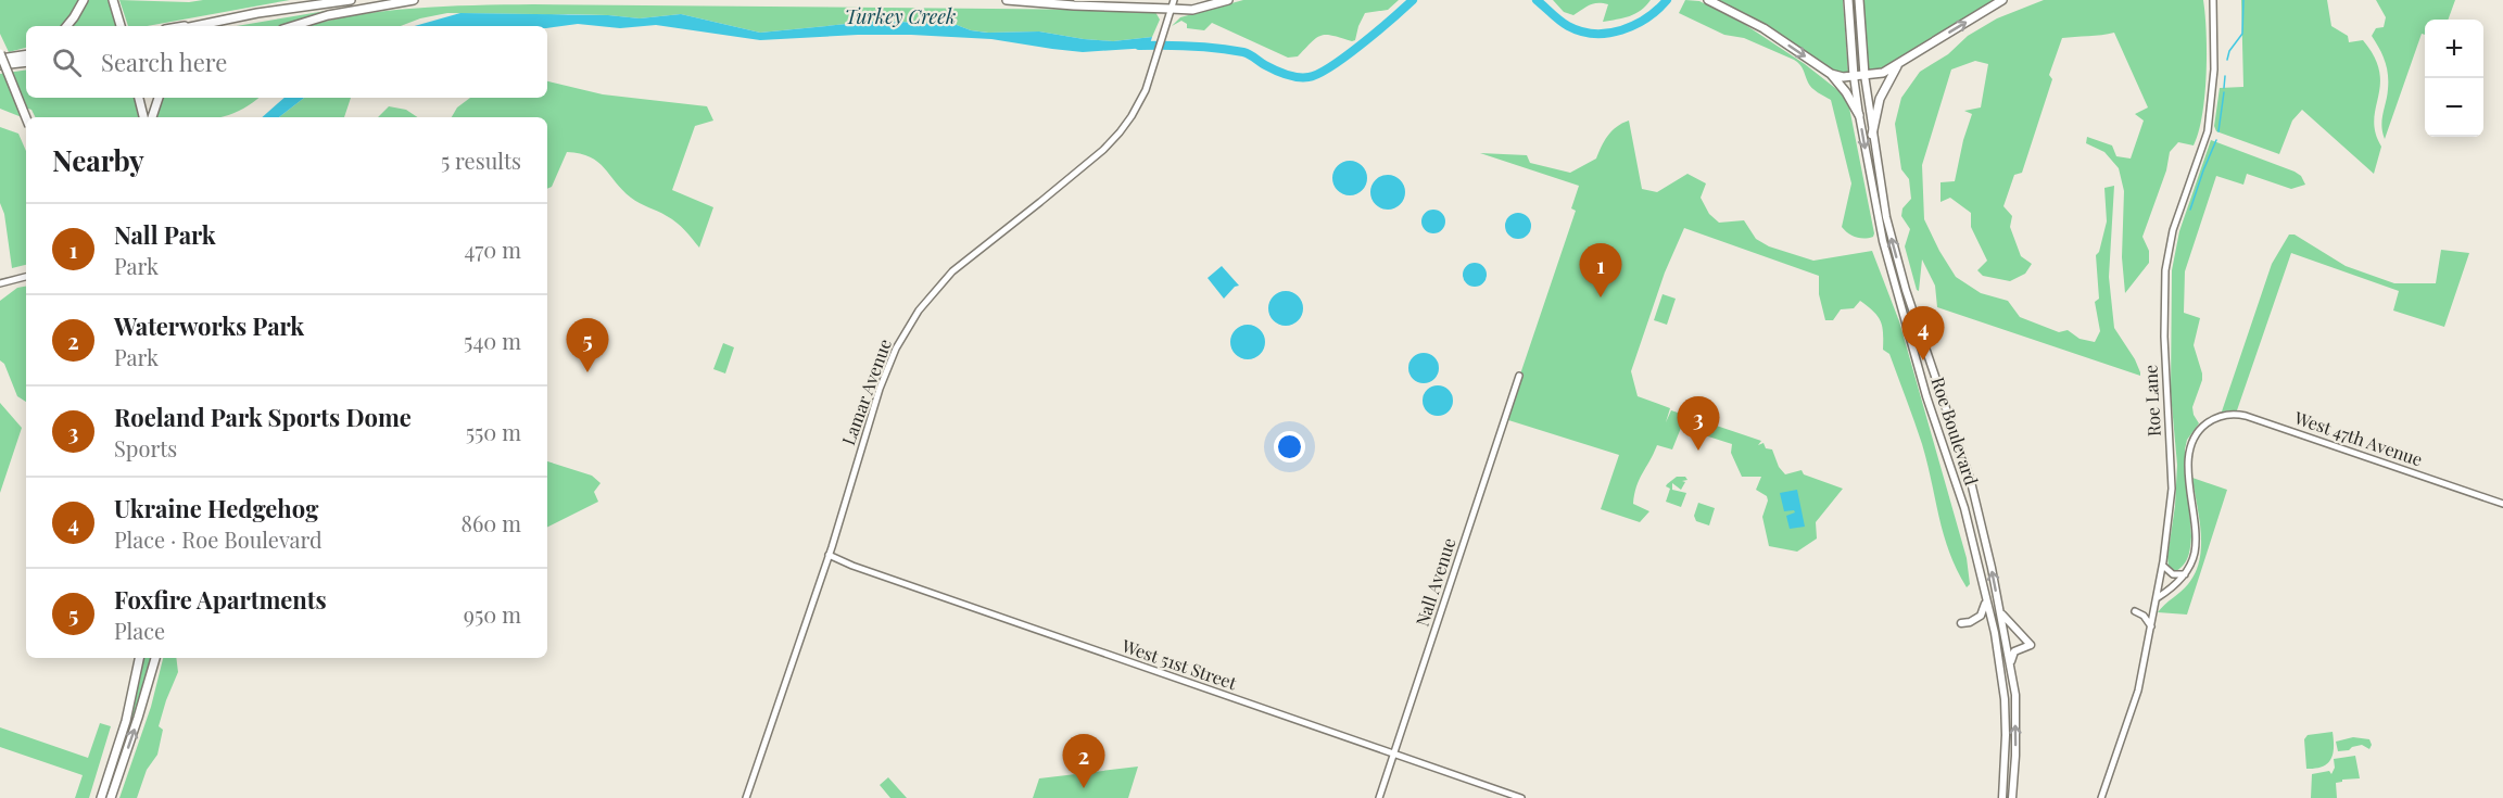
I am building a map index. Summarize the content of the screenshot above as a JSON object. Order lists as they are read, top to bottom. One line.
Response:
{"streets":{"main road":["Roe Boulevard"],"street":["Lamar Avenue","Roe Lane","West 47th Avenue","Nall Avenue","West 51st Street"]},"crossings":[["Lamar Avenue","West 51st Street"],["Nall Avenue","West 51st Street"]],"water":["Turkey Creek"],"page":{"map_buttons":["+","−"],"search":"Search here","heading":["Nearby","5 results"],"list":[{"mark":"1","name":"Nall Park","note":"Park","value":"470 m"},{"mark":"2","name":"Waterworks Park","note":"Park","value":"540 m"},{"mark":"3","name":"Roeland Park Sports Dome","note":"Sports","value":"550 m"},{"mark":"4","name":"Ukraine Hedgehog","note":"Place · Roe Boulevard","value":"860 m"},{"mark":"5","name":"Foxfire Apartments","note":"Place","value":"950 m"}],"pins":["1","4","5","3","2"]}}
